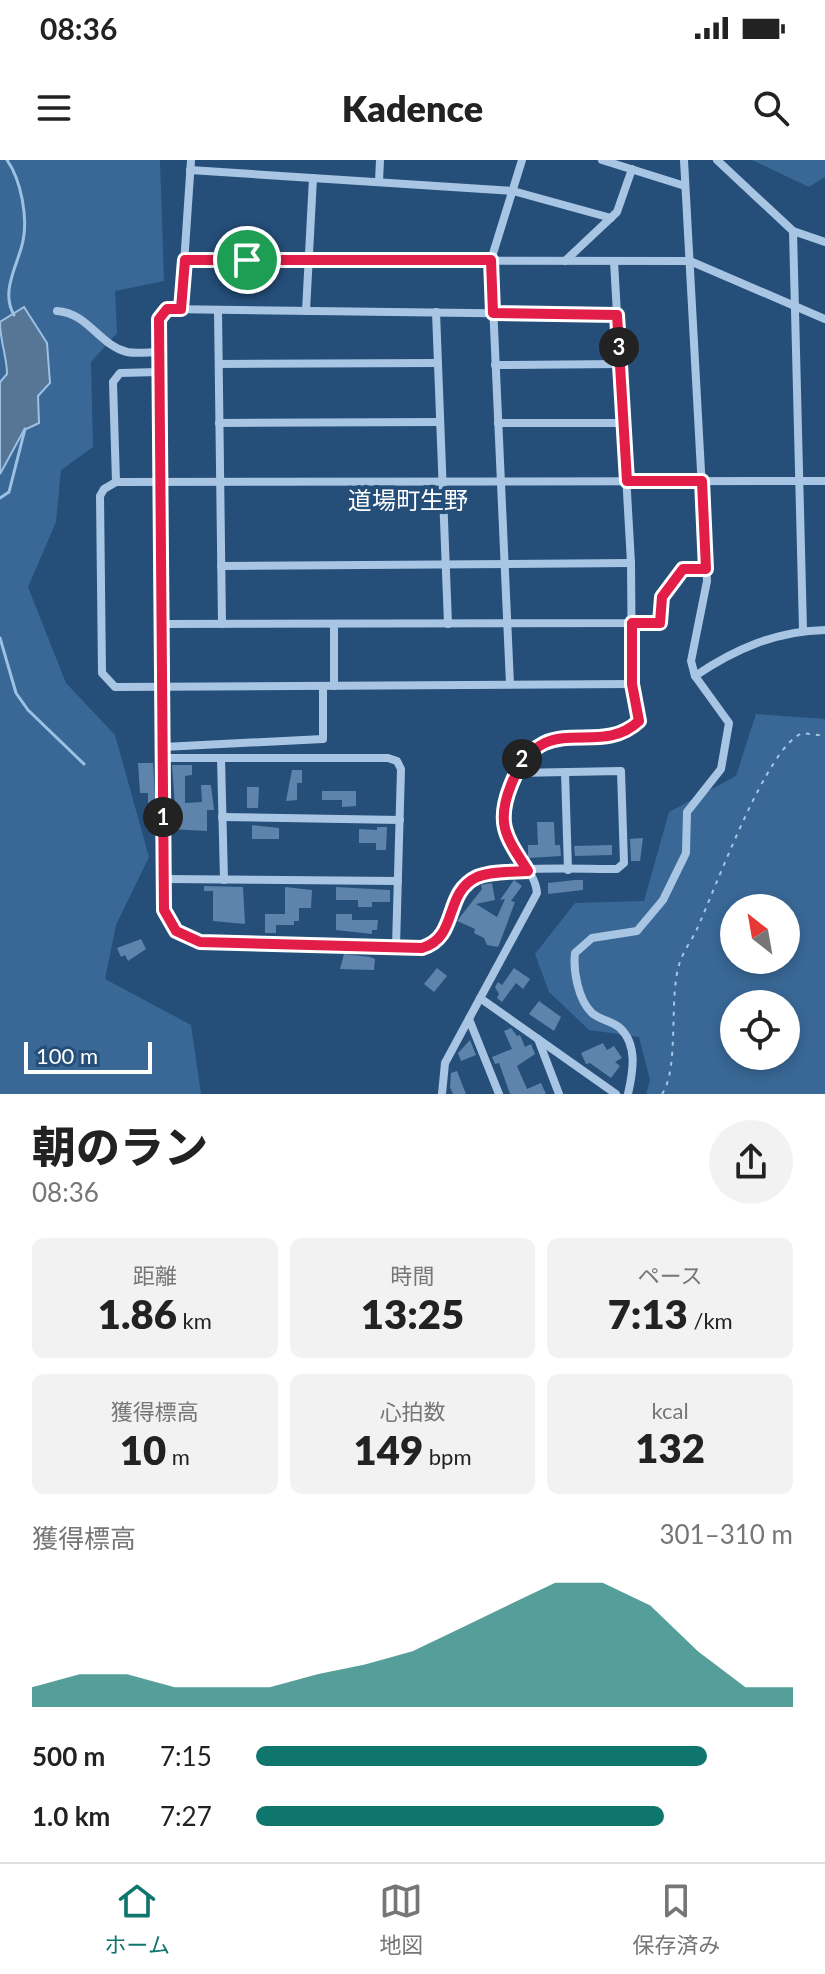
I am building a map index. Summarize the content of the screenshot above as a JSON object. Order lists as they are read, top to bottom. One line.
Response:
{"districts":["道場町生野"],"scale_bar":"100 m","north":"top left","page":{"status":"08:36","header":"Kadence","pins":["3","2","1"],"scale":"100 m","heading":["朝のラン","08:36"],"stats":[["距離","1.86 km"],["時間","13:25"],["ペース","7:13 /km"],["獲得標高","10 m"],["心拍数","149 bpm"],["kcal","132"]],"chart":["獲得標高","301–310 m"],"list":[{"name":"500 m","note":"7:15"},{"name":"1.0 km","note":"7:27"}],"tabs":["ホーム","地図","保存済み"]}}
